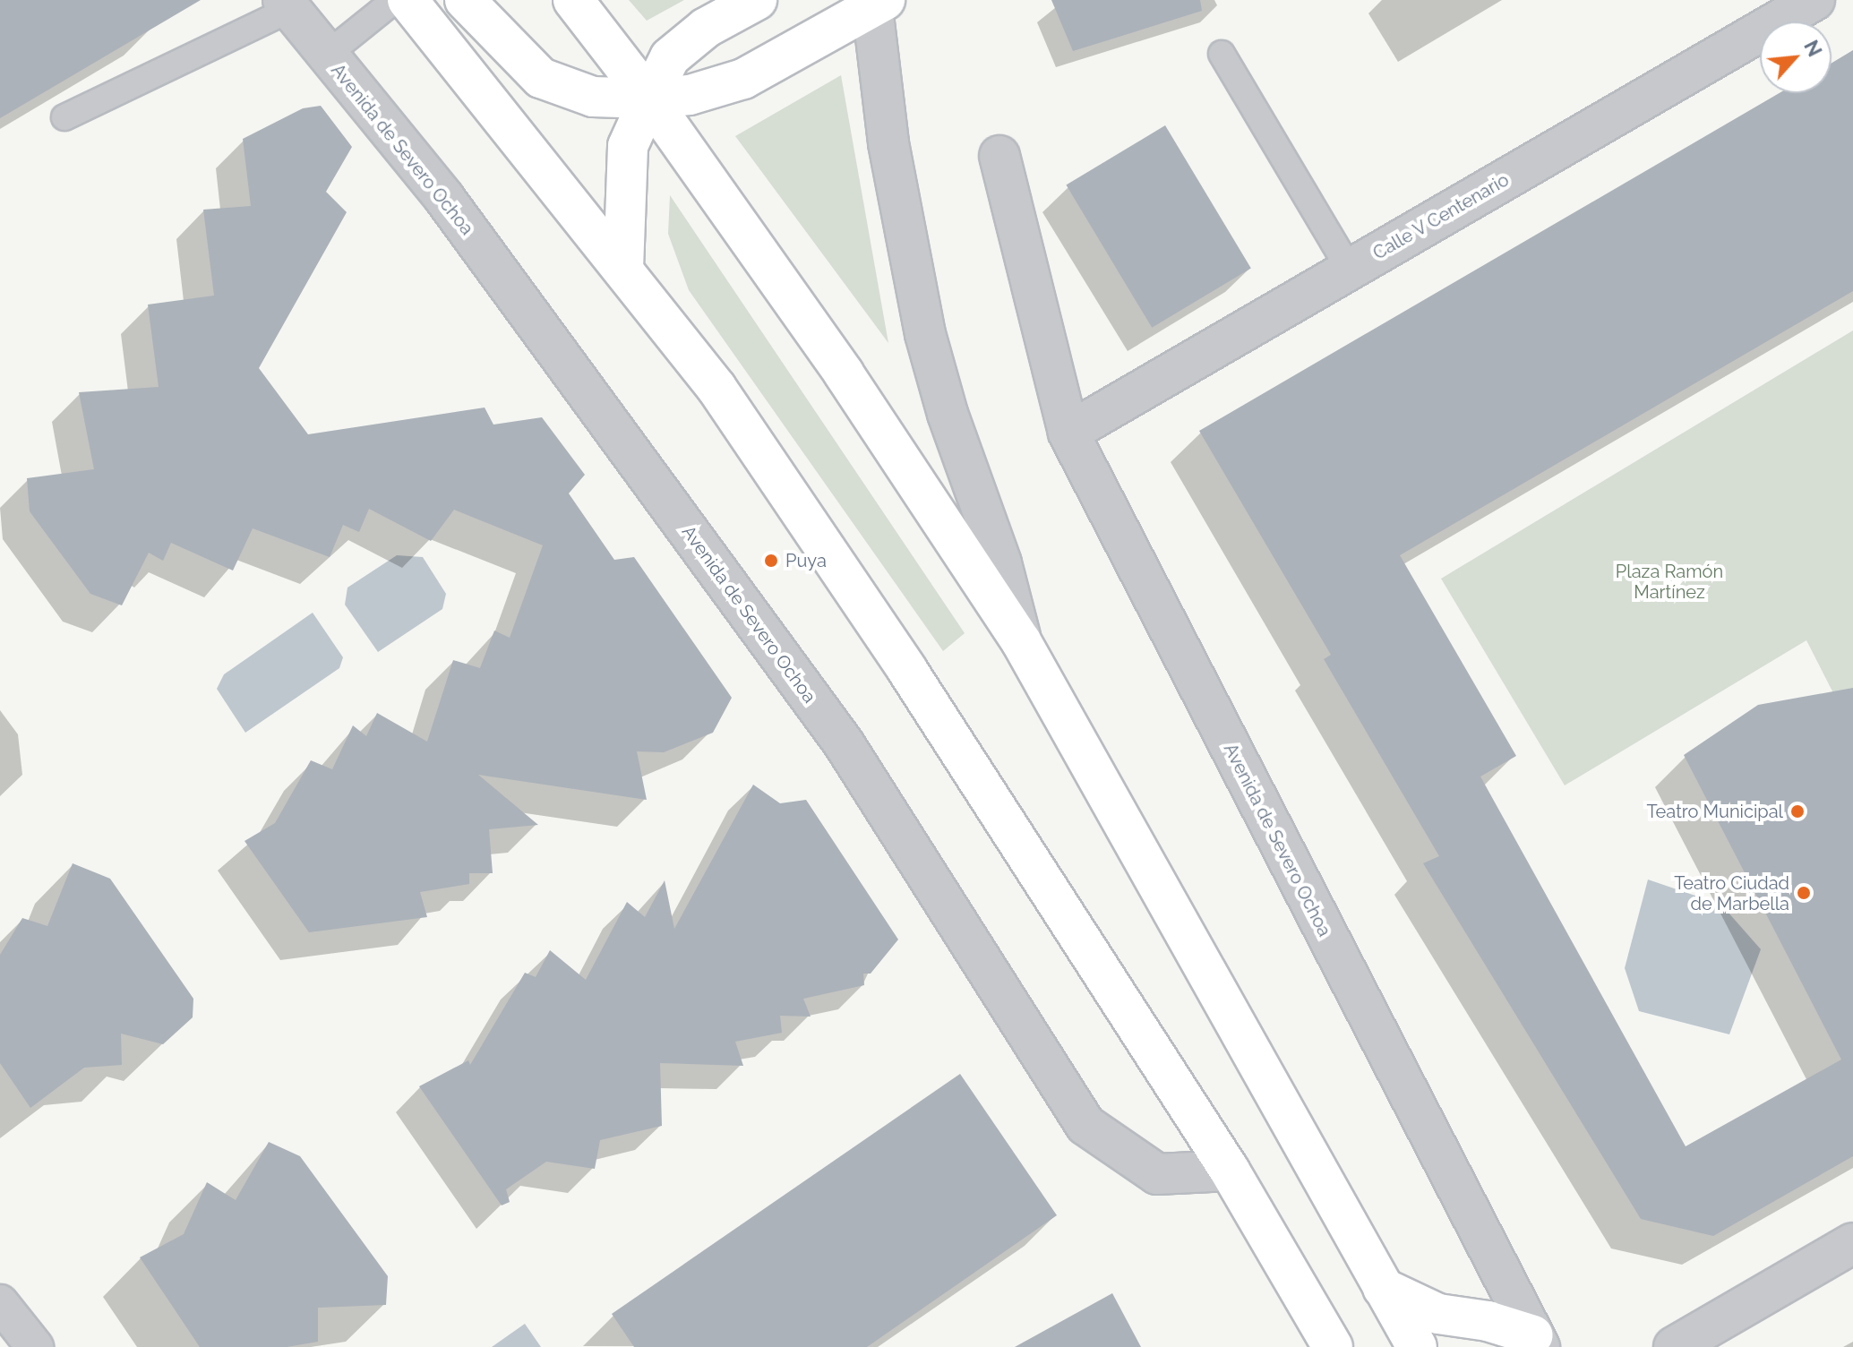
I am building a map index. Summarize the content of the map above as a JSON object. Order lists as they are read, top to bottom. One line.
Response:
{"streets":{"street":["Avenida de Severo Ochoa","Calle V Centenario"]},"crossings":[["Avenida de Severo Ochoa","Calle V Centenario"]],"parks":["Plaza Ramón Martínez"],"places":["Puya","Teatro Municipal","Teatro Ciudad de Marbella"],"north":"top right"}
